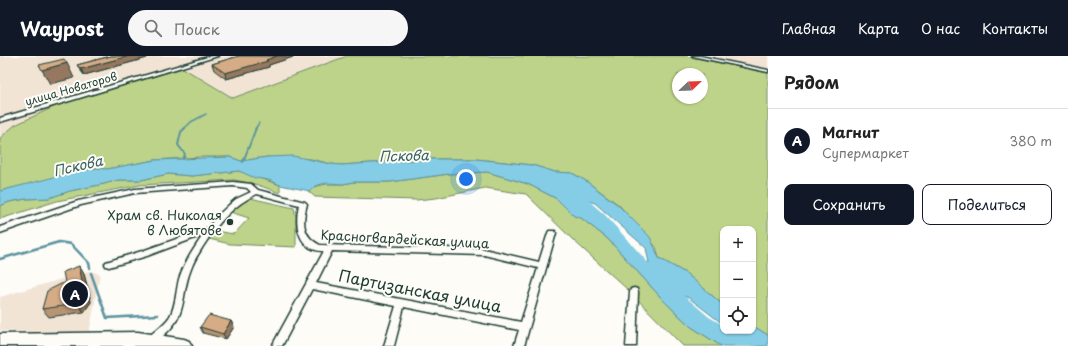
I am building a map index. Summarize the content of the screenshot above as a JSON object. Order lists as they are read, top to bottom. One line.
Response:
{"streets":{"street":["улица Новаторов","Красногвардейская улица","Партизанская улица"]},"water":["Пскова"],"places":["Храм св. Николая в Любятове"],"north":"top right","page":{"header":"Waypost","search":"Поиск","nav":["Главная","Карта","О нас","Контакты"],"heading":"Рядом","list":[{"mark":"A","name":"Магнит","note":"Супермаркет","value":"380 m"}],"buttons":["Сохранить","Поделиться"],"map_buttons":["+","−"],"pins":"A"}}
